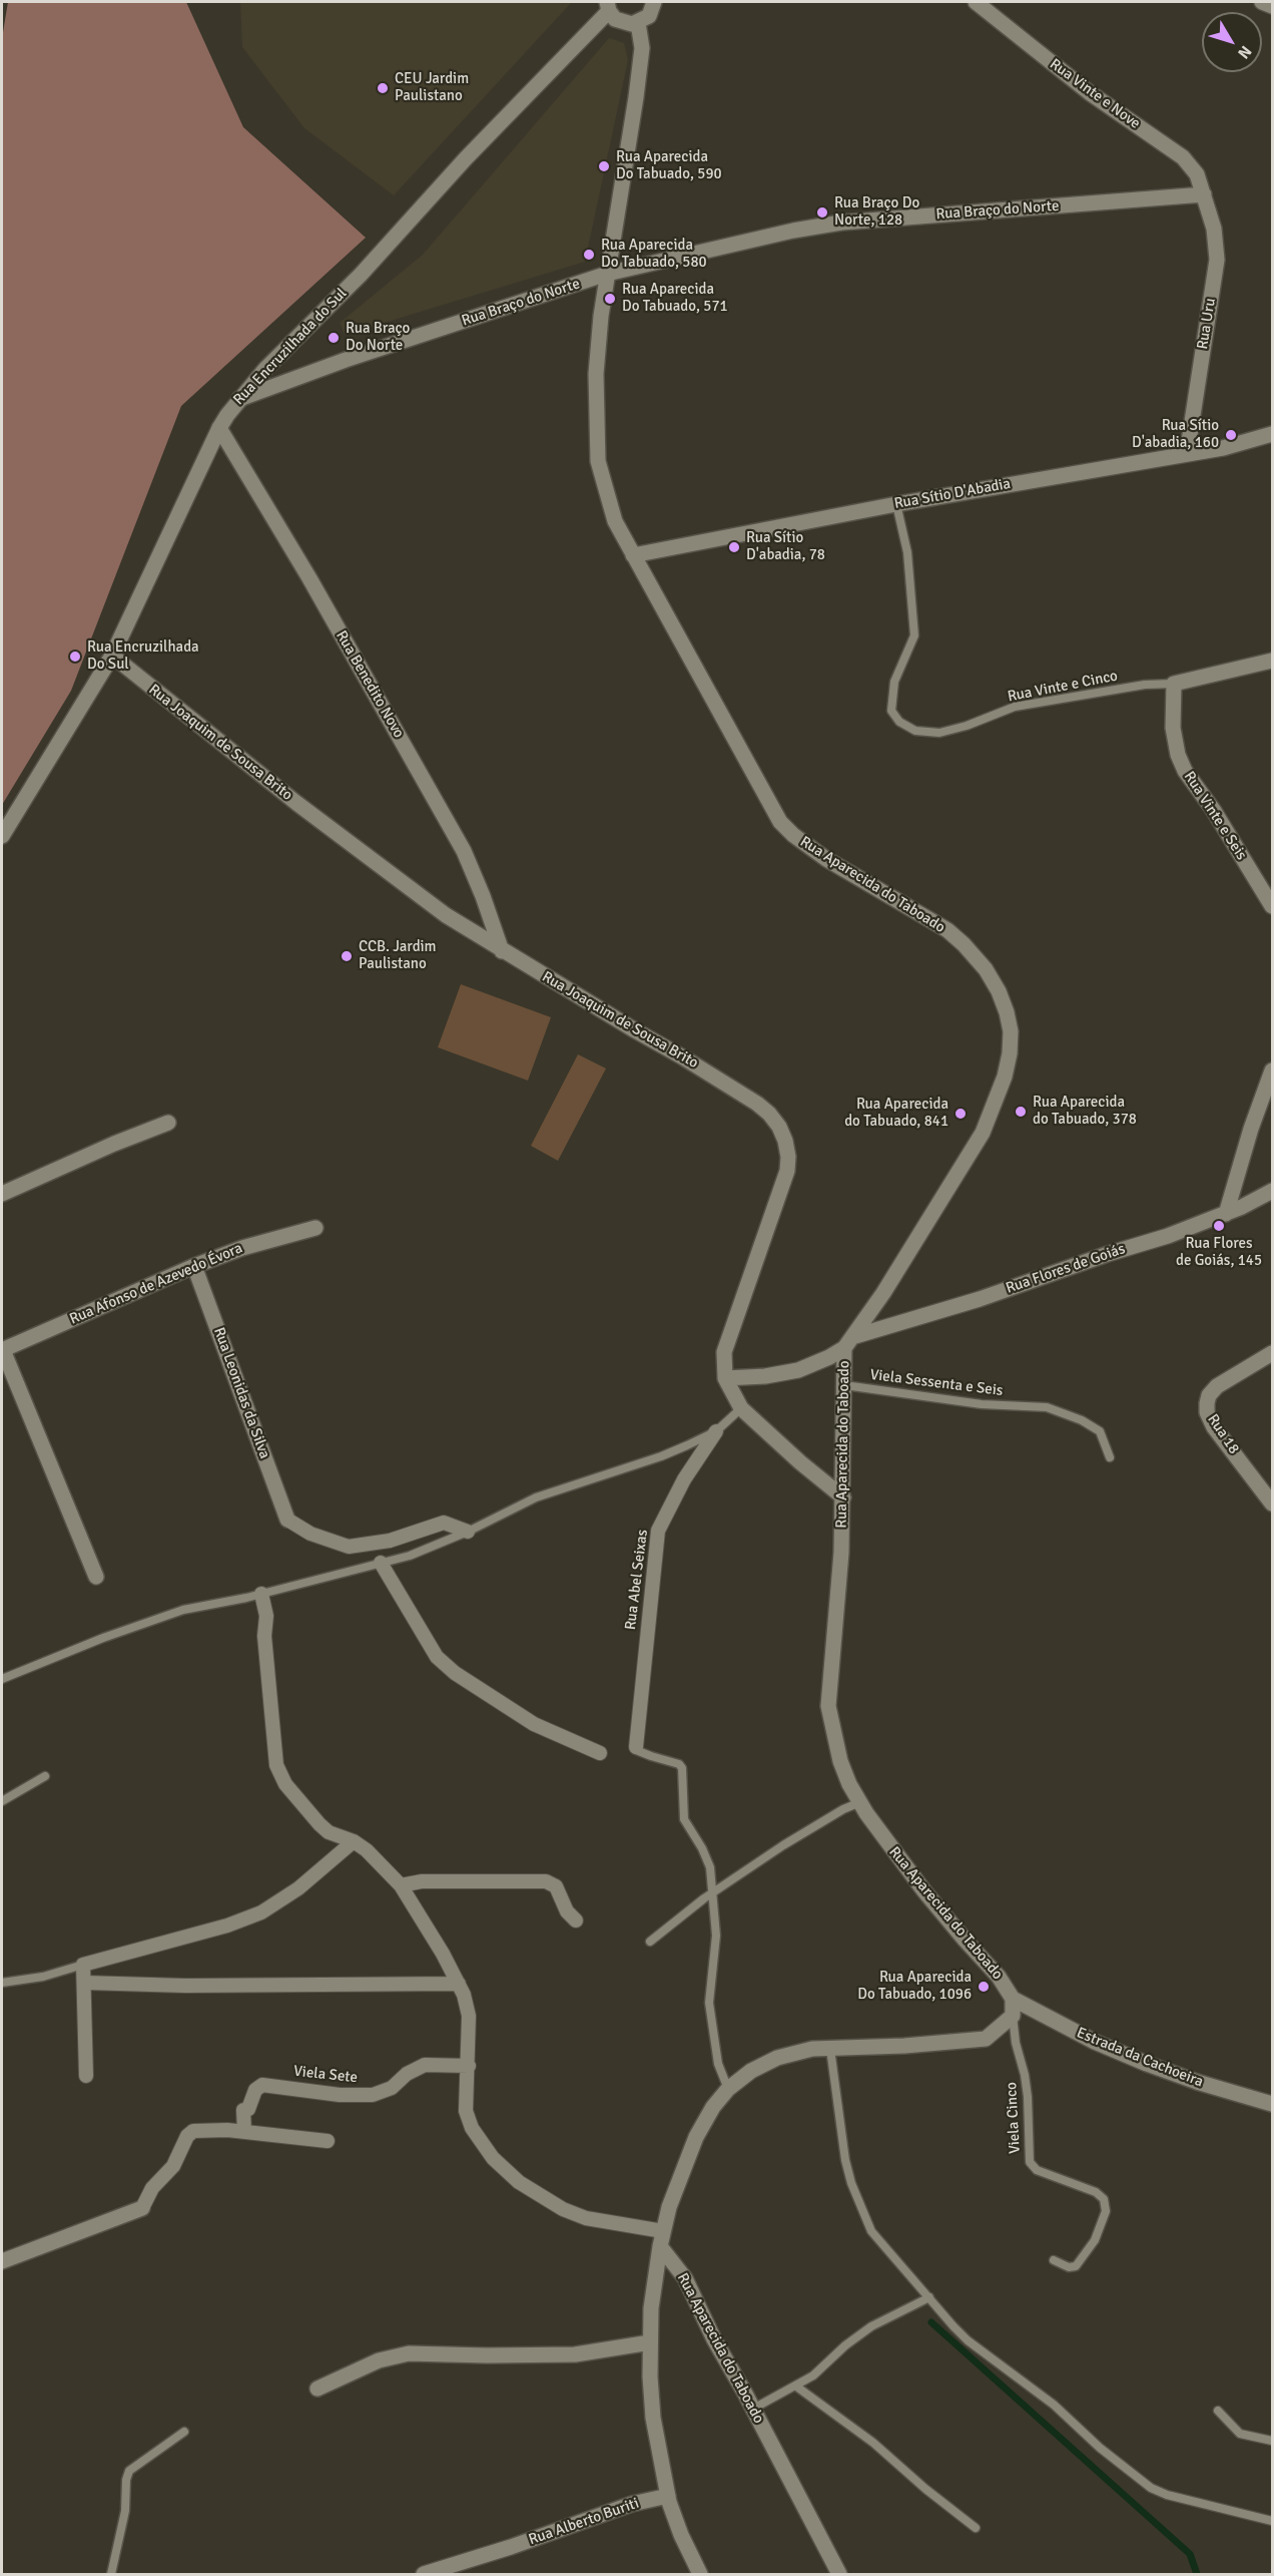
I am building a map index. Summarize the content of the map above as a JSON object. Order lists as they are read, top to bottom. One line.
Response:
{"streets":{"street":["Rua Vinte e Nove","Rua Braço do Norte","Rua Uru","Rua Encruzilhada do Sul","Rua Sítio D'Abadia","Rua Benedito Novo","Rua Joaquim de Sousa Brito","Rua Vinte e Seis","Rua Aparecida do Taboado","Rua Flores de Goiás","Rua Afonso de Azevedo Évora","Rua Leonidas da Silva","Rua 18","Rua Abel Seixas","Estrada da Cachoeira","Viela Sete","Rua Alberto Buriti"],"lane":["Rua Vinte e Cinco","Viela Sessenta e Seis","Viela Cinco"]},"crossings":[["Rua Vinte e Nove","Rua Braço do Norte"],["Rua Vinte e Nove","Rua Uru"],["Rua Braço do Norte","Rua Uru"],["Rua Braço do Norte","Rua Encruzilhada do Sul"],["Rua Braço do Norte","Rua Aparecida do Taboado"],["Rua Uru","Rua Sítio D'Abadia"],["Rua Encruzilhada do Sul","Rua Benedito Novo"],["Rua Encruzilhada do Sul","Rua Joaquim de Sousa Brito"],["Rua Sítio D'Abadia","Rua Vinte e Cinco"],["Rua Sítio D'Abadia","Rua Aparecida do Taboado"],["Rua Benedito Novo","Rua Joaquim de Sousa Brito"],["Rua Vinte e Cinco","Rua Vinte e Seis"],["Rua Joaquim de Sousa Brito","Rua Aparecida do Taboado"],["Rua Joaquim de Sousa Brito","Rua Flores de Goiás"],["Rua Aparecida do Taboado","Rua Flores de Goiás"],["Rua Aparecida do Taboado","Viela Sessenta e Seis"],["Rua Aparecida do Taboado","Estrada da Cachoeira"],["Rua Afonso de Azevedo Évora","Rua Leonidas da Silva"]],"places":["CEU Jardim Paulistano","Rua Aparecida Do Tabuado, 590","Rua Braço Do Norte, 128","Rua Aparecida Do Tabuado, 580","Rua Aparecida Do Tabuado, 571","Rua Braço Do Norte","Rua Sítio D'abadia, 160","Rua Sítio D'abadia, 78","Rua Encruzilhada Do Sul","CCB. Jardim Paulistano","Rua Aparecida do Tabuado, 378","Rua Aparecida do Tabuado, 841","Rua Flores de Goiás, 145","Rua Aparecida Do Tabuado, 1096"],"north":"bottom right"}
